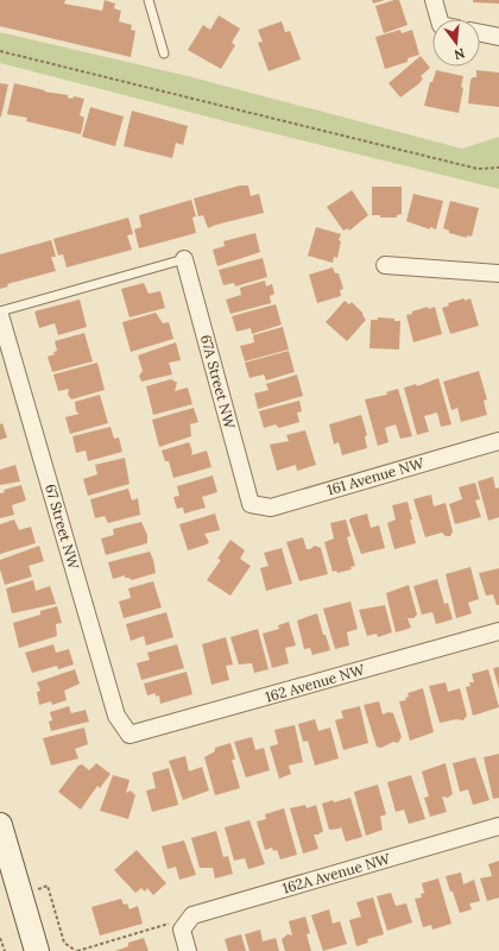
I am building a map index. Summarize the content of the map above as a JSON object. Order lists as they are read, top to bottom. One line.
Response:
{"streets":{"street":["67A Street NW","161 Avenue NW","67 Street NW","162 Avenue NW","162A Avenue NW"]},"crossings":[["67A Street NW","161 Avenue NW"],["67 Street NW","162 Avenue NW"]],"north":"bottom"}
